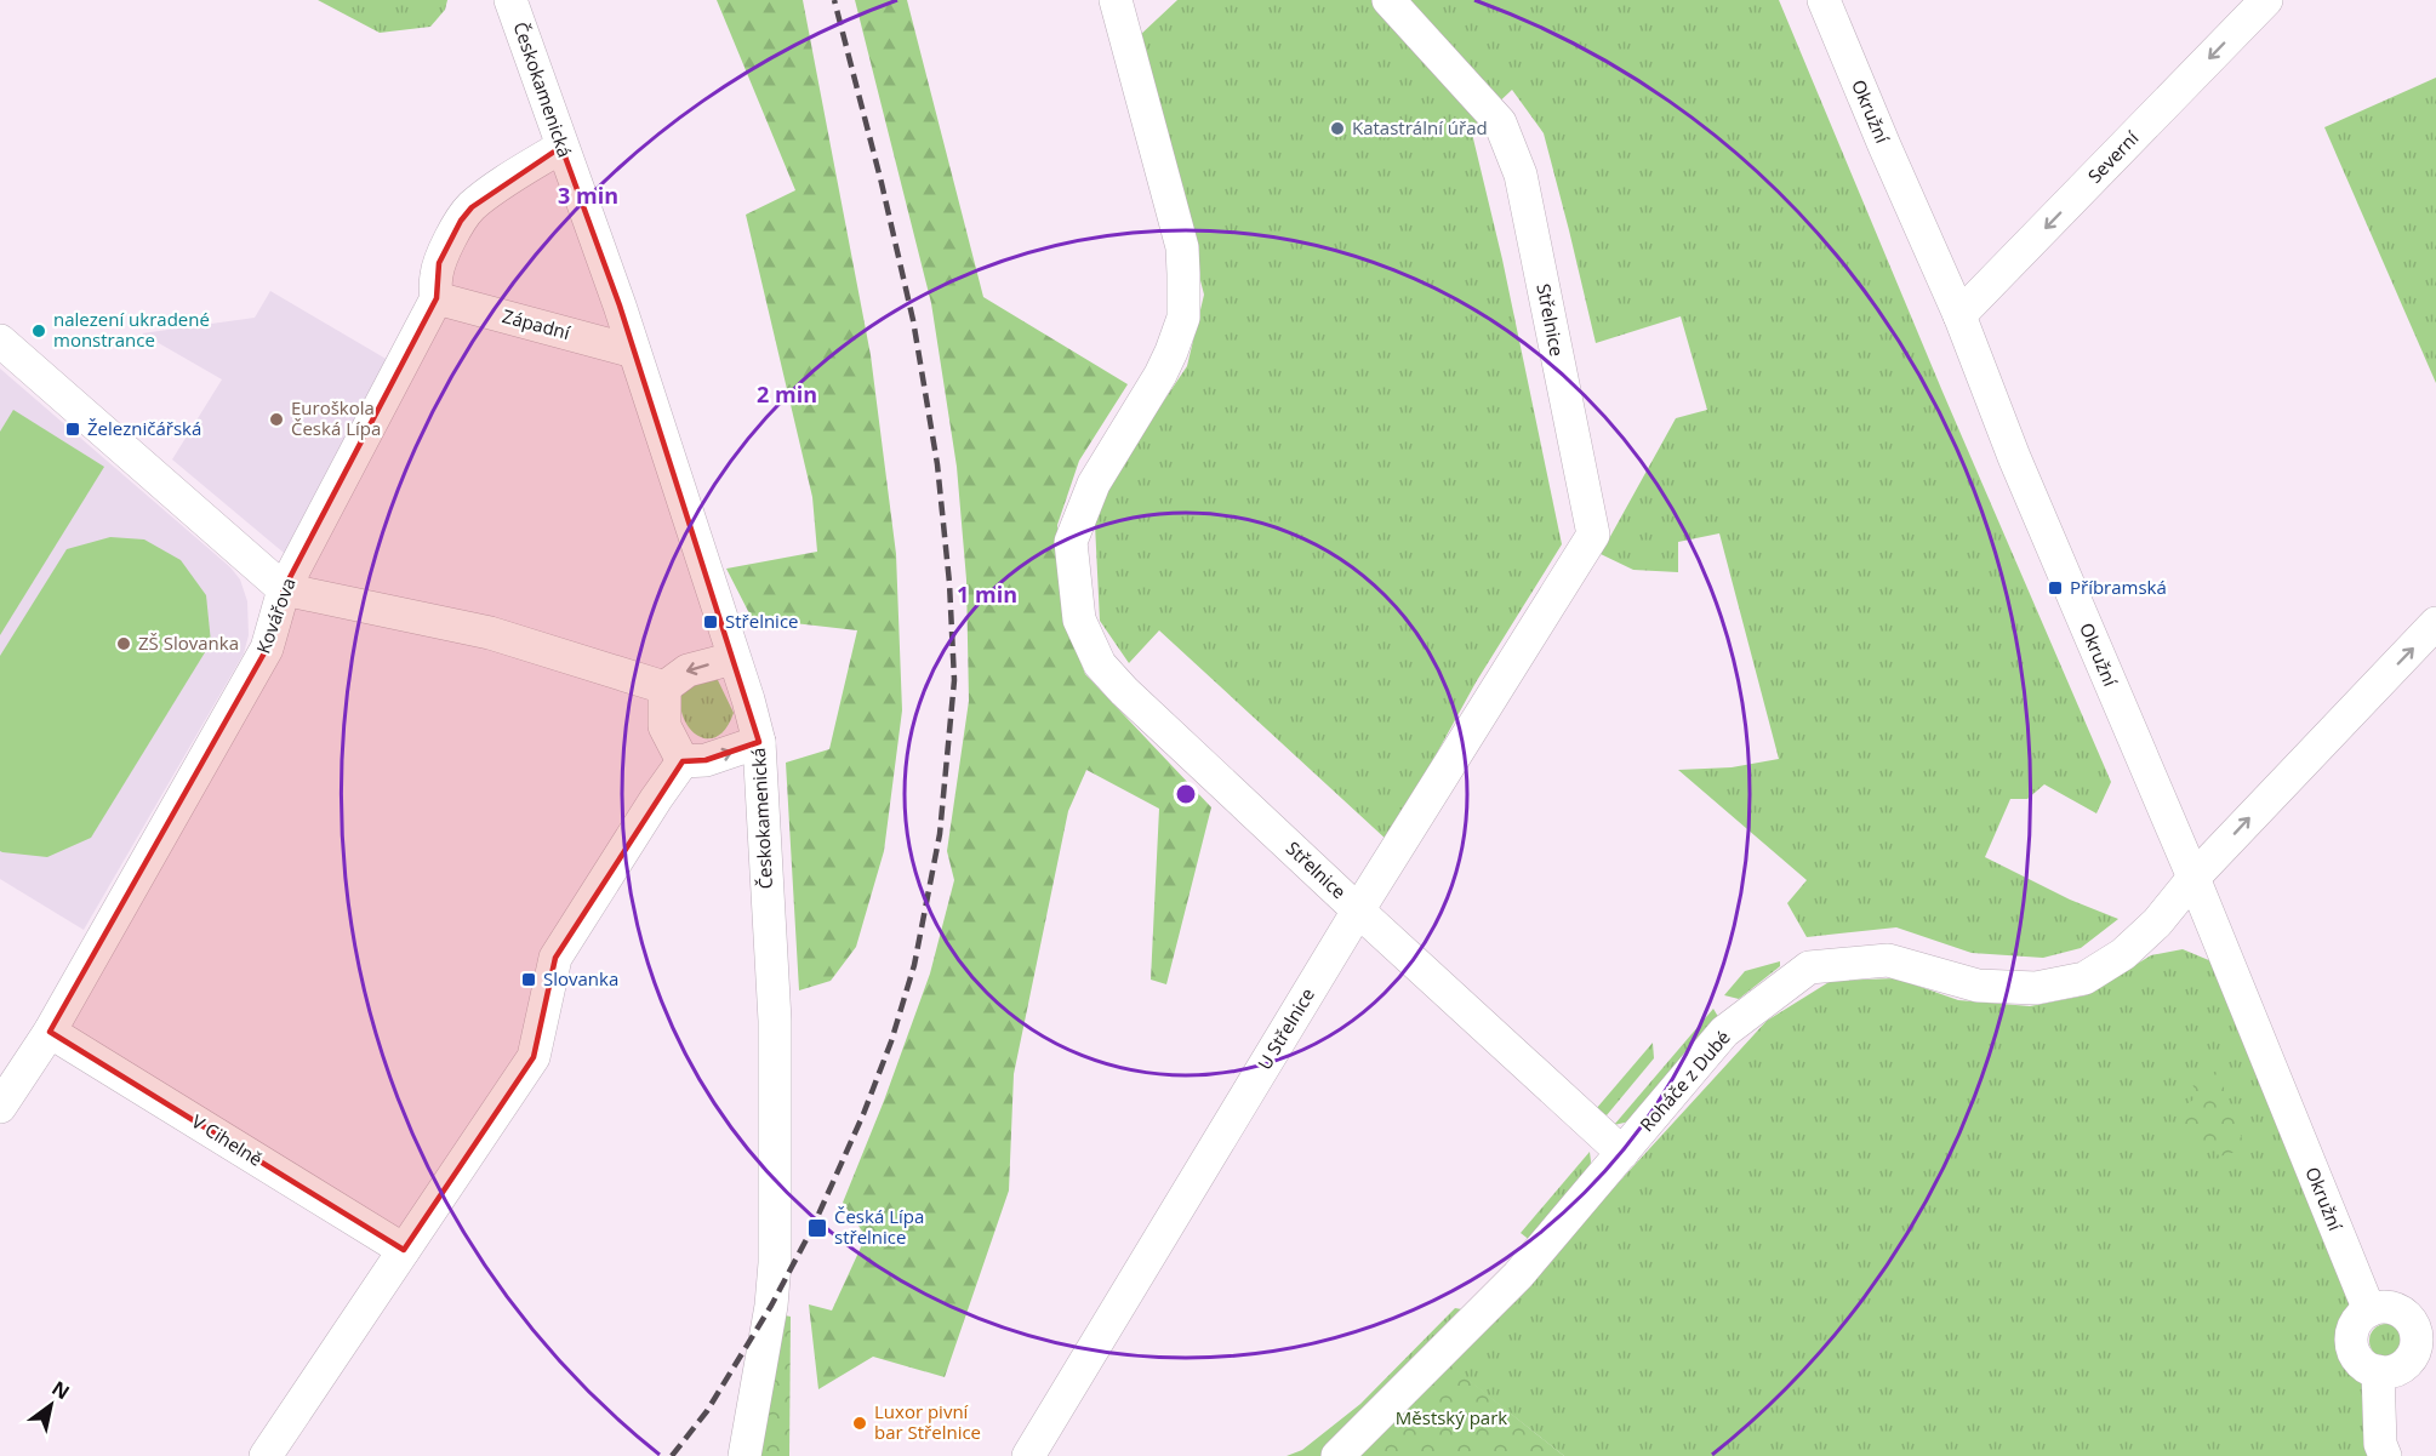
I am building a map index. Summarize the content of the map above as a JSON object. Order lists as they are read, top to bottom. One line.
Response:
{"streets":{"street":["Českokamenická","Okružní","Severní","Střelnice","Západní","Kovářova","U Střelnice","Roháče z Dubé","V Cihelně"]},"crossings":[["Českokamenická","Západní"],["Českokamenická","Kovářova"],["Okružní","Severní"],["Okružní","Roháče z Dubé"],["Střelnice","U Střelnice"],["Západní","Kovářova"],["Kovářova","V Cihelně"]],"one_way":["Severní"],"parks":["Městský park"],"places":{"other":["Katastrální úřad","nalezení ukradené monstrance","Euroškola Česká Lípa","ZŠ Slovanka","Luxor pivní bar Střelnice"],"transit":["Železničářská","Příbramská","Střelnice","Slovanka","Česká Lípa střelnice"]},"north":"top right","rings":["3 min","2 min","1 min"]}
